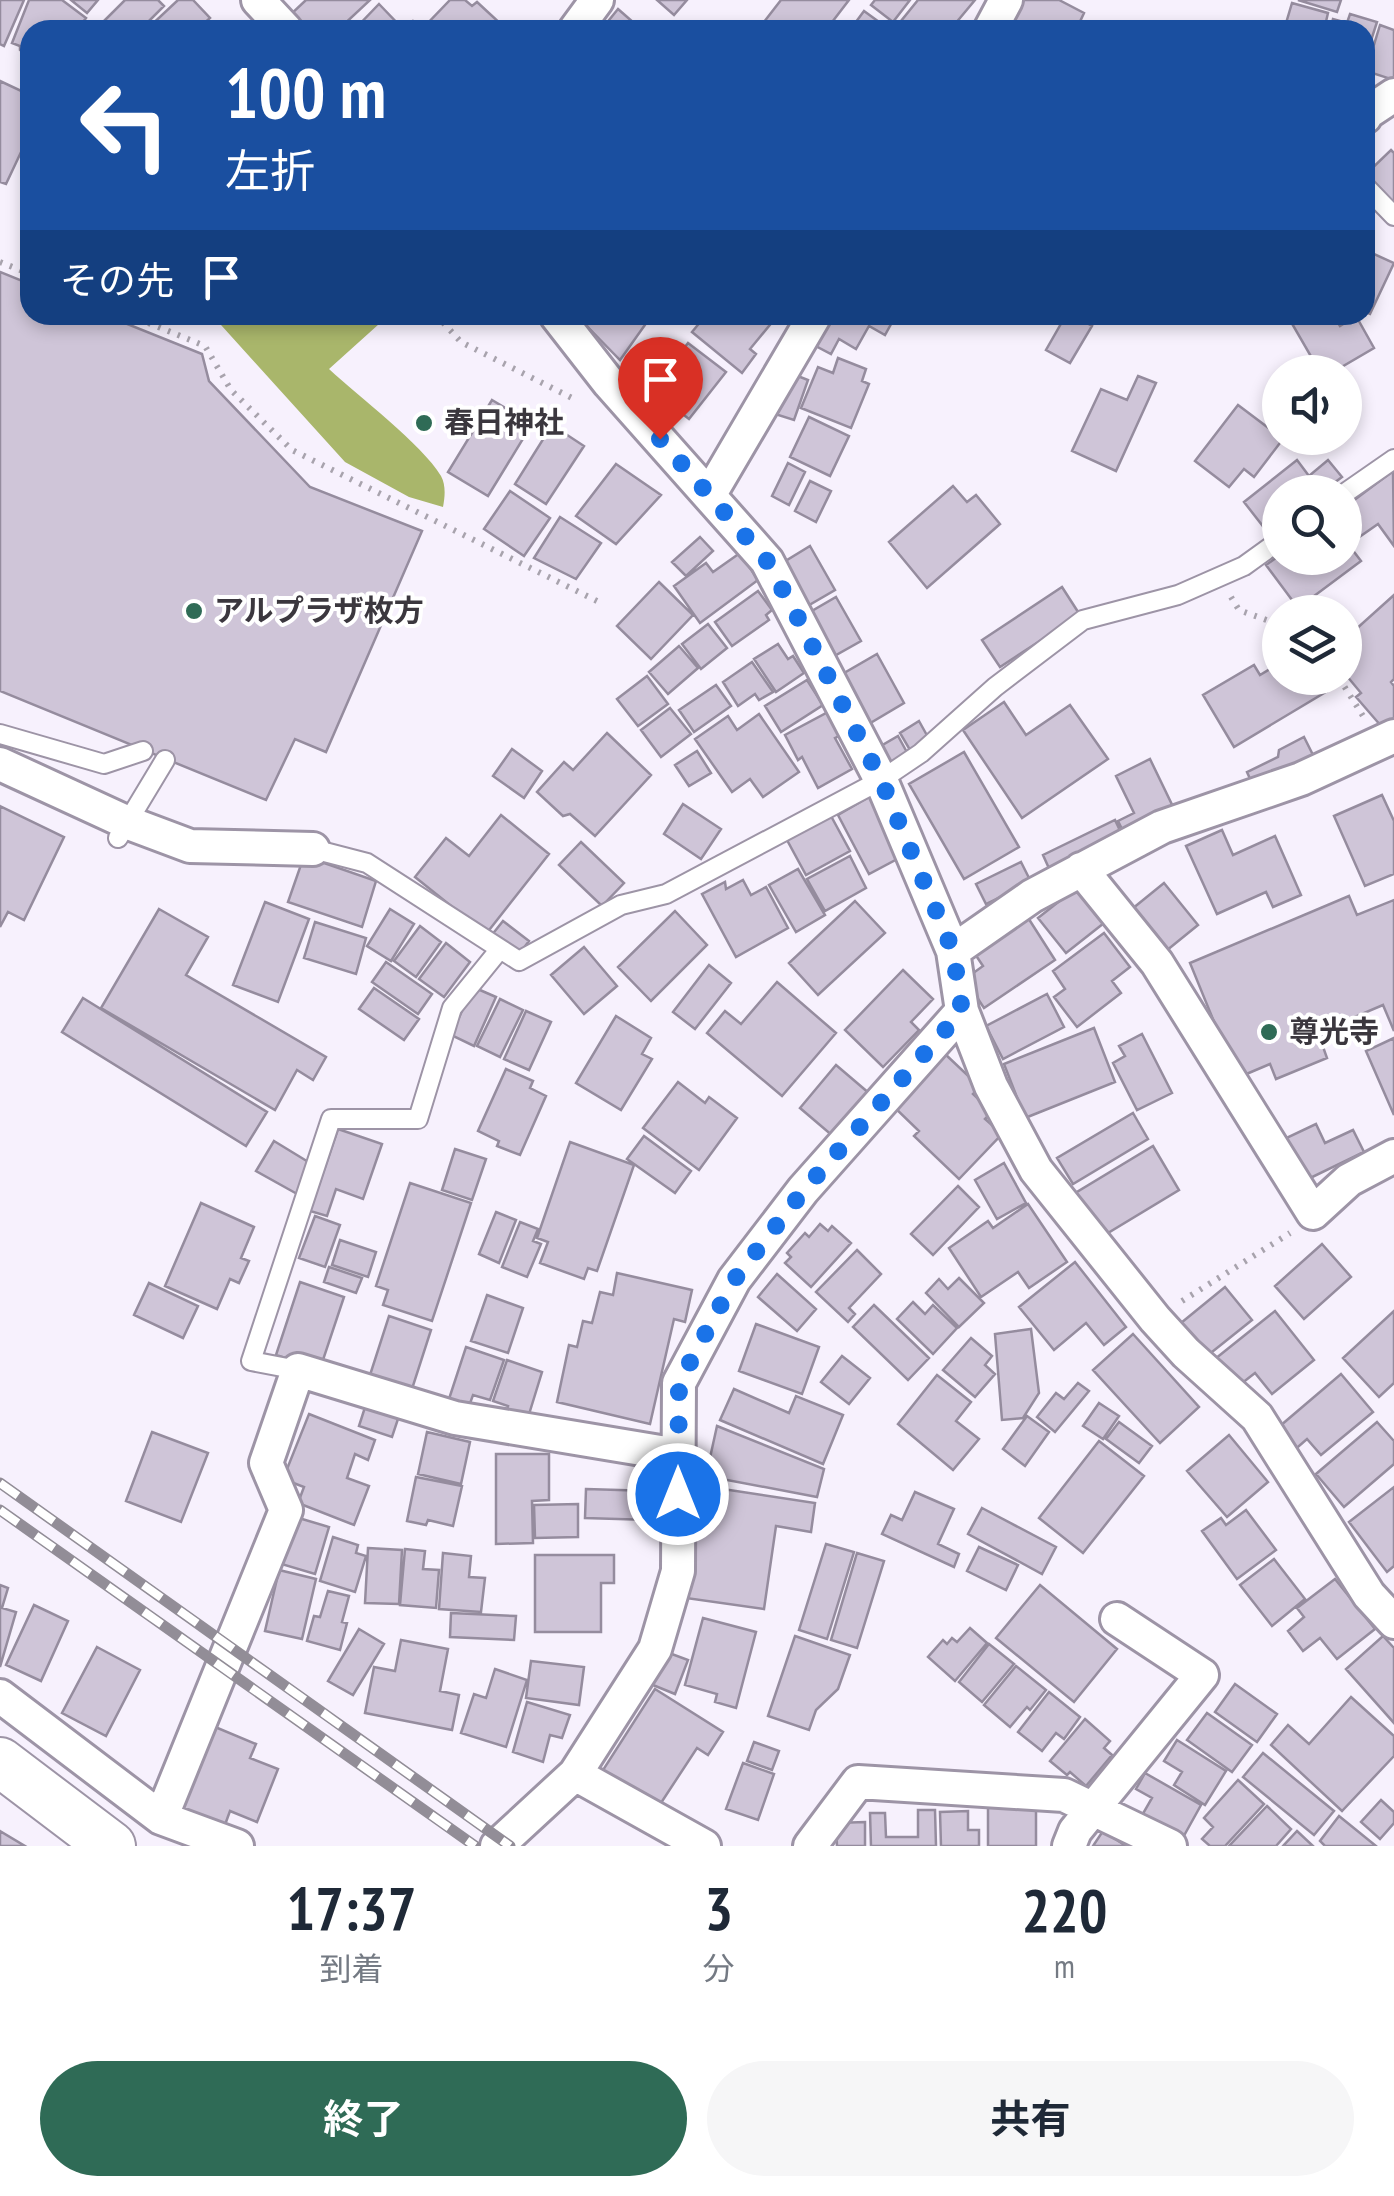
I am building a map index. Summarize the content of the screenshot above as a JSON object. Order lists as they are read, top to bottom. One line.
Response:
{"places":["春日神社","アルプラザ枚方","尊光寺"],"page":{"turn":["100 m","左折"],"then":"その先","eta":["17:37","到着","3","分","220","m"],"buttons":["終了","共有"]}}
